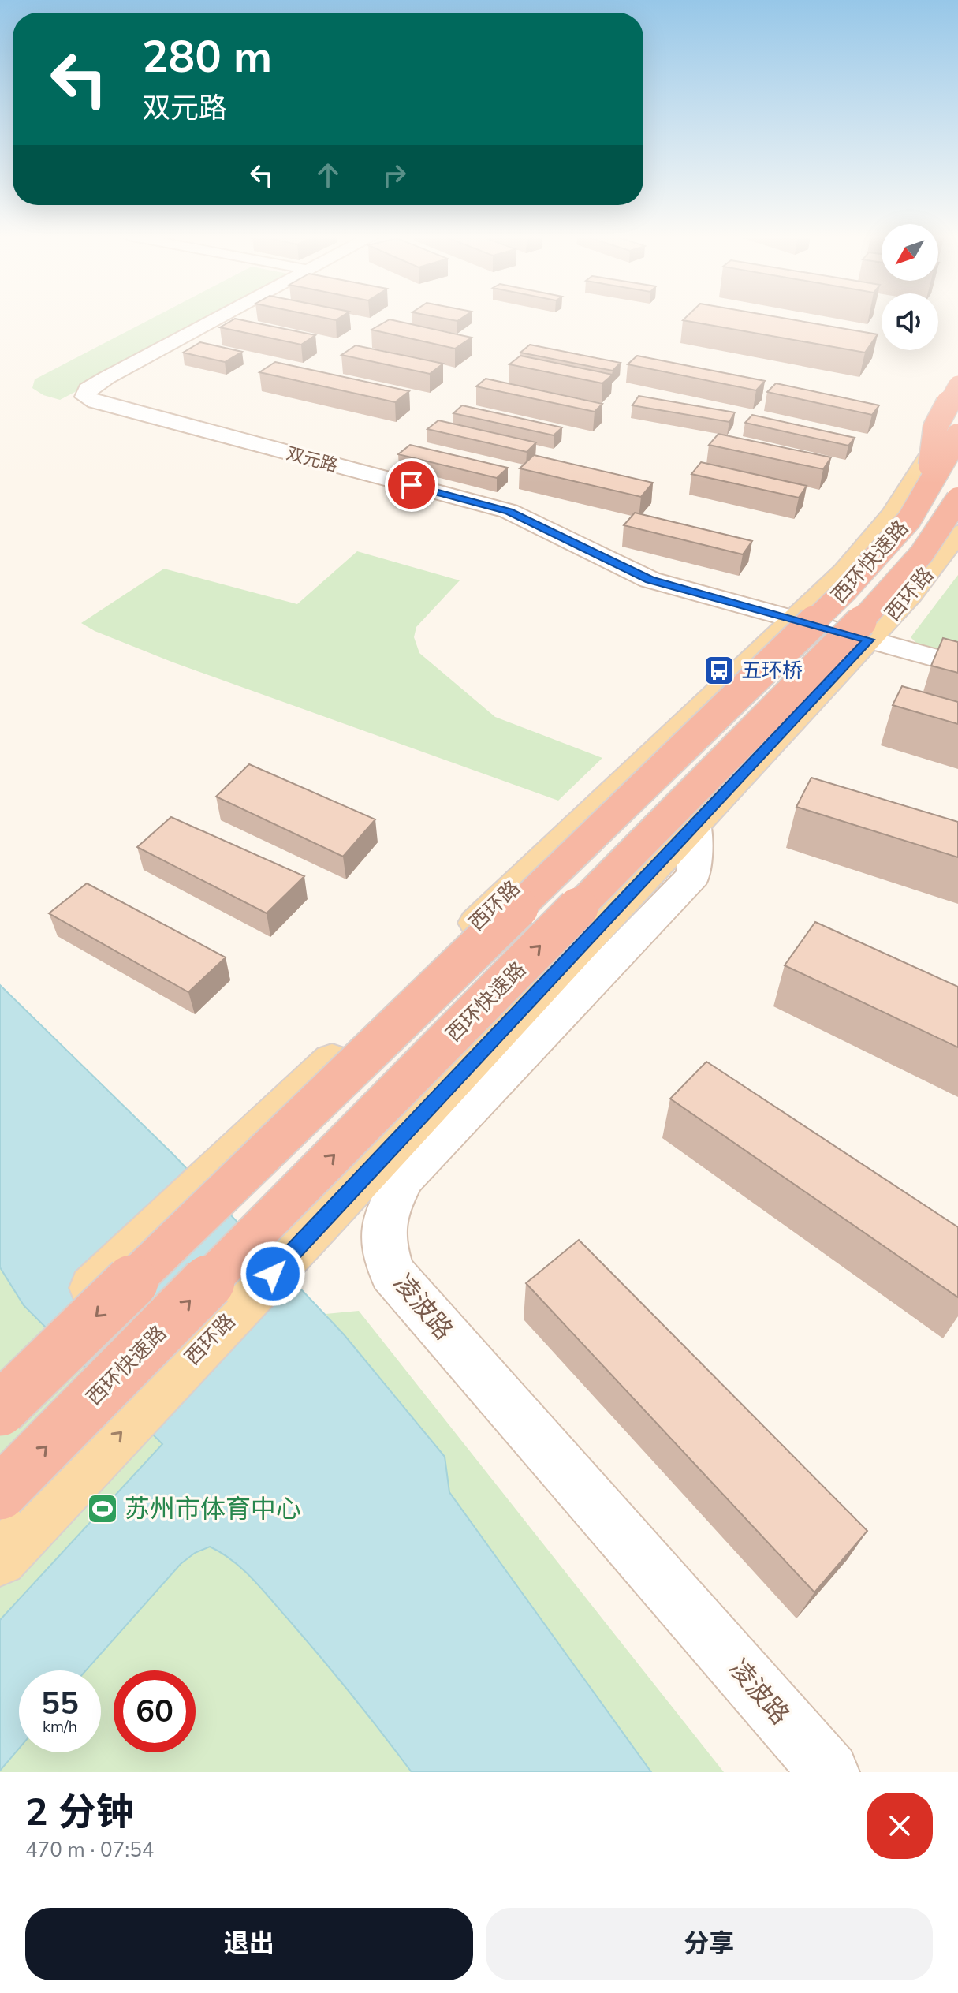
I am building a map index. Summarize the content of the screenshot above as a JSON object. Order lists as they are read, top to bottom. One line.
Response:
{"streets":{"highway":["西环快速路"],"main road":["西环路"],"street":["双元路","凌波路"]},"crossings":[["双元路","西环路"],["西环路","凌波路"]],"places":{"bus stop":["五环桥"],"sports":["苏州市体育中心"]},"north":"bottom left","page":{"turn":["280 m","双元路"],"speed":"55 km/h","limit":"60","heading":["2 分钟","470 m · 07:54"],"buttons":["退出","分享"]}}
